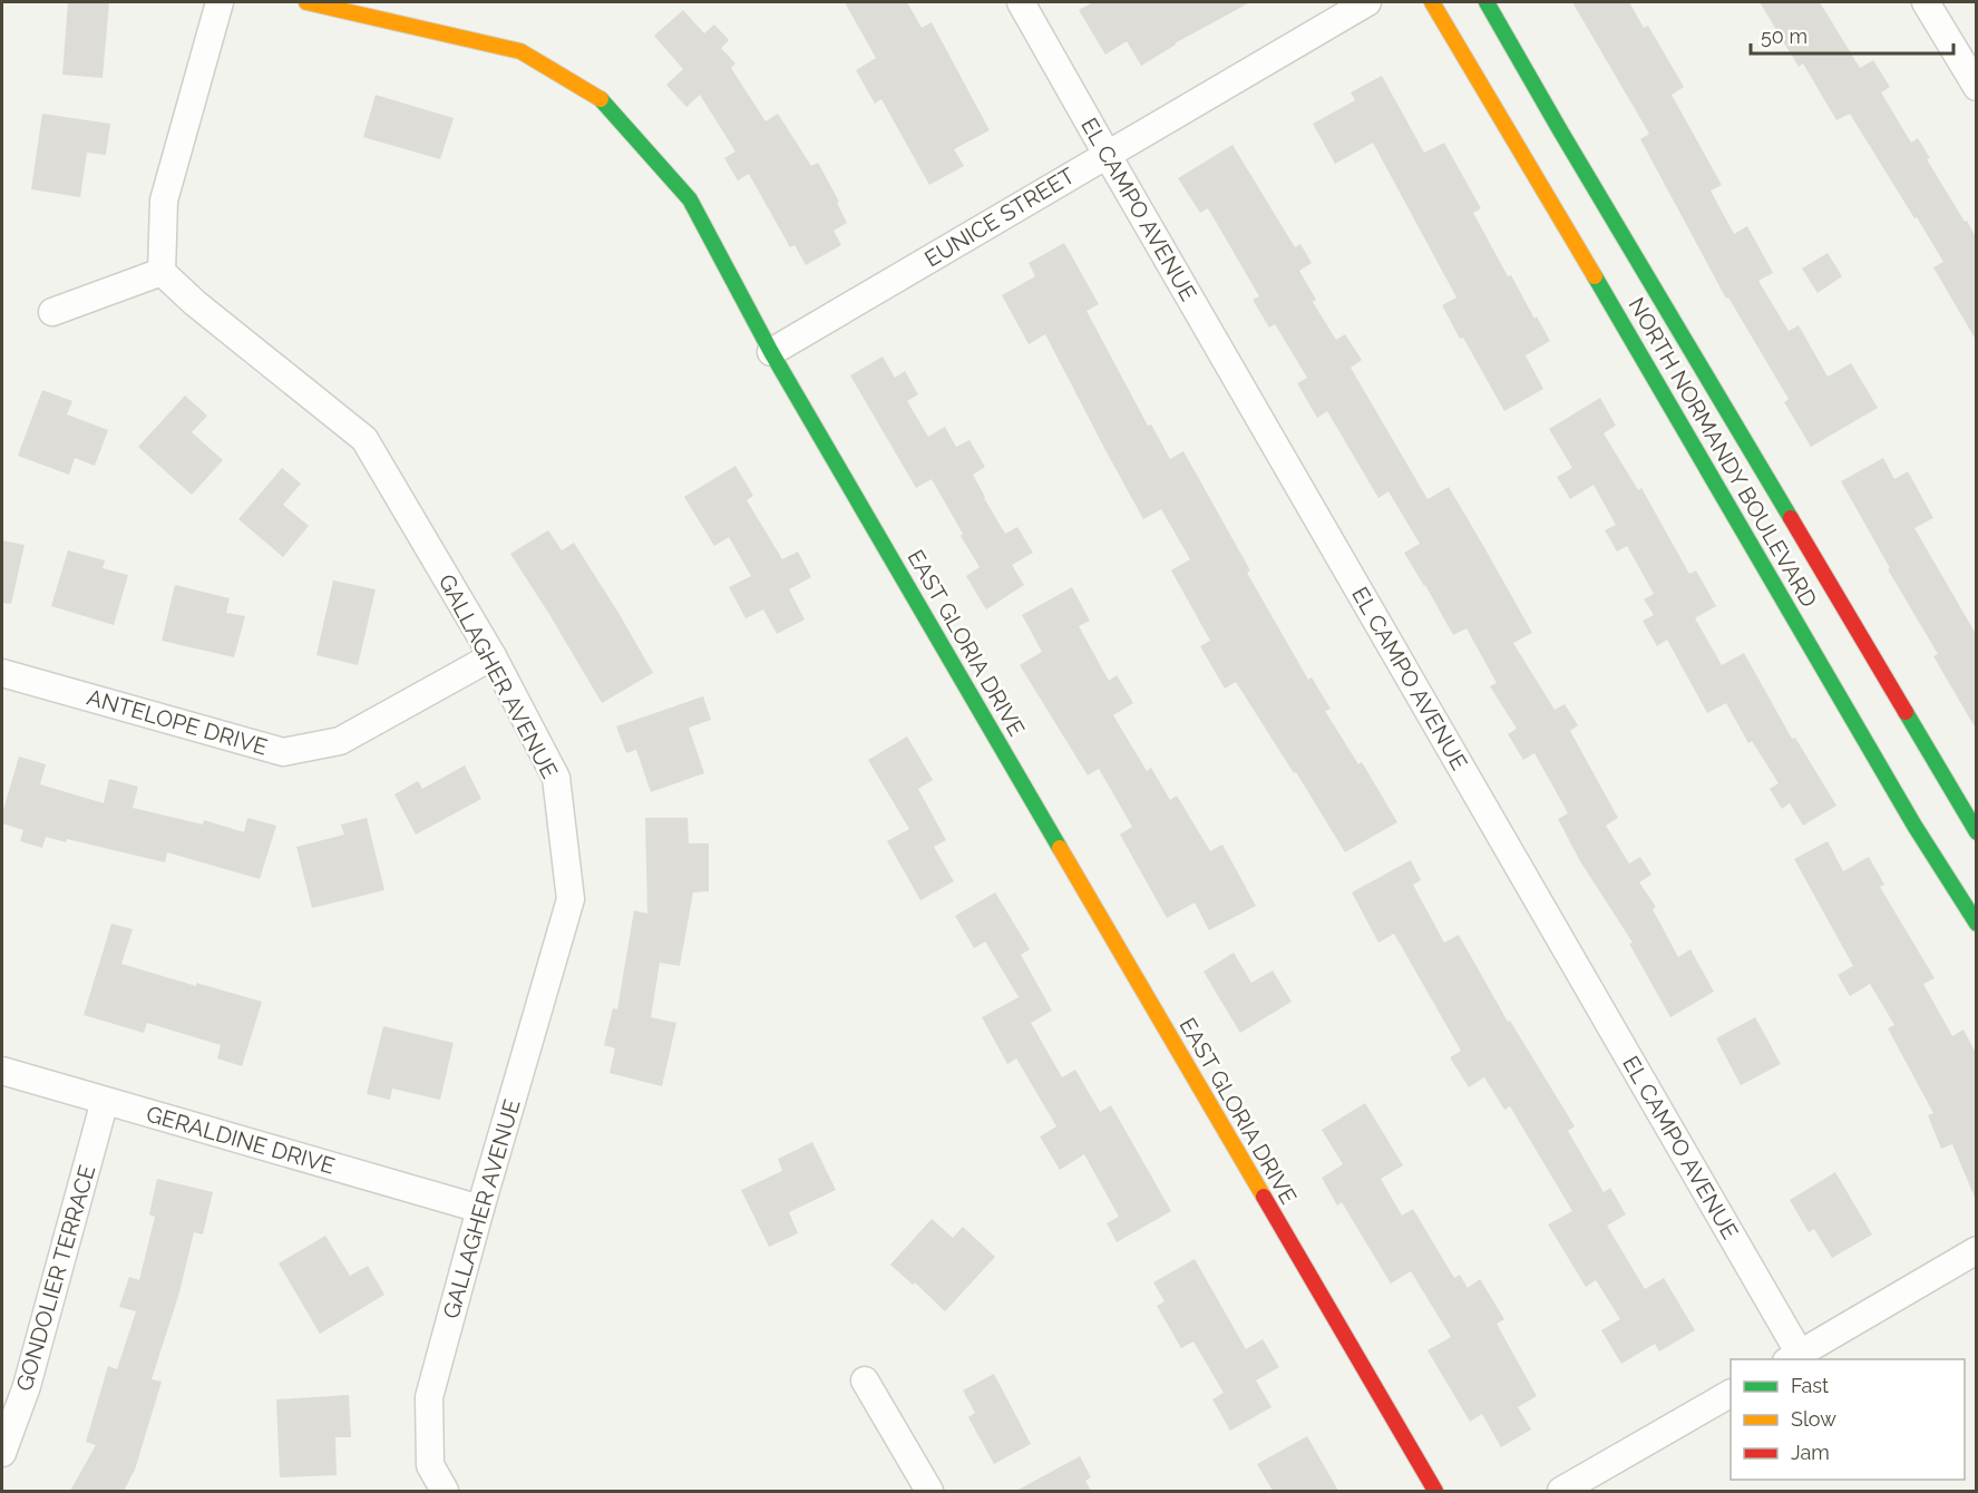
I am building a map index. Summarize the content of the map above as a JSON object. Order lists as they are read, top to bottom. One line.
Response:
{"streets":{"street":["EL CAMPO AVENUE","EUNICE STREET","NORTH NORMANDY BOULEVARD","EAST GLORIA DRIVE","GALLAGHER AVENUE","ANTELOPE DRIVE","GERALDINE DRIVE","GONDOLIER TERRACE"]},"crossings":[["EL CAMPO AVENUE","EUNICE STREET"],["EUNICE STREET","EAST GLORIA DRIVE"],["GALLAGHER AVENUE","ANTELOPE DRIVE"],["GALLAGHER AVENUE","GERALDINE DRIVE"],["GERALDINE DRIVE","GONDOLIER TERRACE"]],"legend":["Fast","Slow","Jam"],"scale_bar":"50 m"}
